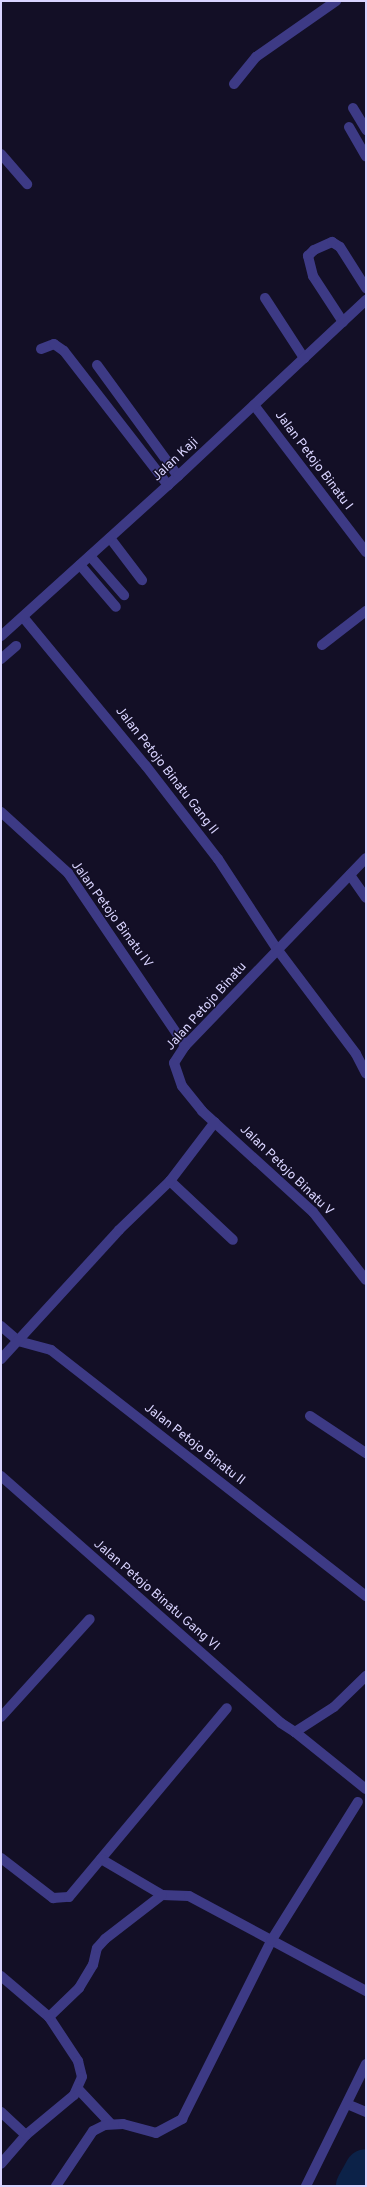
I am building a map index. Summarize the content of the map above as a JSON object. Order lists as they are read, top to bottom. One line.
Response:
{"streets":{"street":["Jalan Kaji","Jalan Petojo Binatu I","Jalan Petojo Binatu Gang II","Jalan Petojo Binatu IV","Jalan Petojo Binatu","Jalan Petojo Binatu V","Jalan Petojo Binatu II","Jalan Petojo Binatu Gang VI"]},"crossings":[["Jalan Kaji","Jalan Petojo Binatu I"],["Jalan Kaji","Jalan Petojo Binatu Gang II"],["Jalan Petojo Binatu Gang II","Jalan Petojo Binatu"],["Jalan Petojo Binatu IV","Jalan Petojo Binatu"],["Jalan Petojo Binatu","Jalan Petojo Binatu V"]]}
